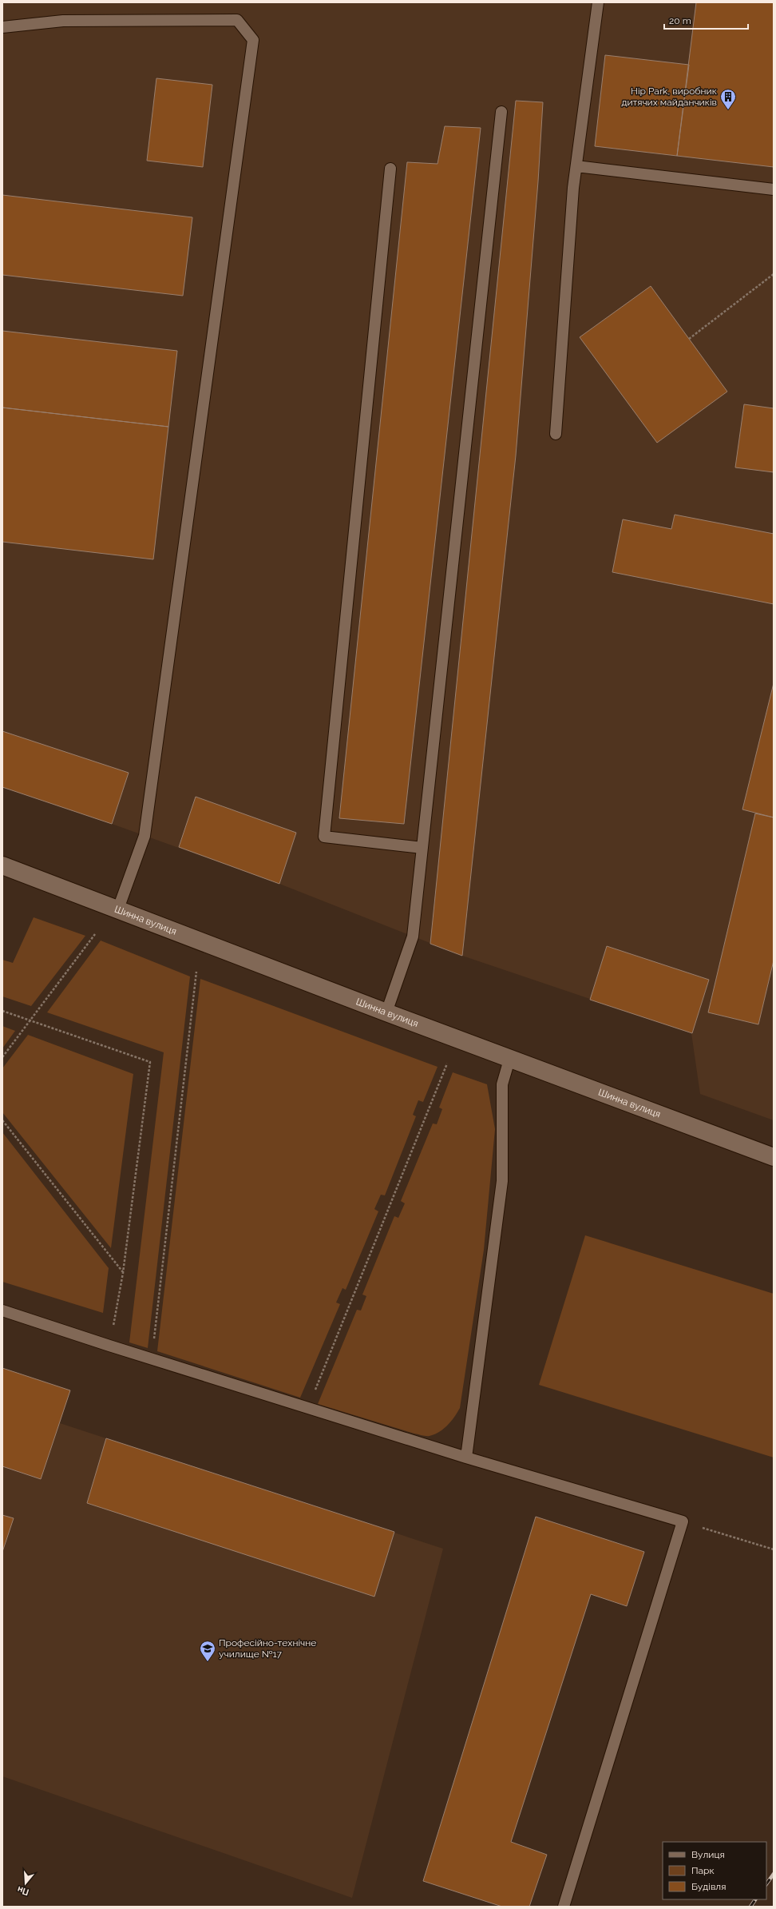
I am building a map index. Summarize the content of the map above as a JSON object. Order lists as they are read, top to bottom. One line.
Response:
{"streets":{"street":["Шинна вулиця"]},"places":{"building":["Hip Park, виробник дитячих майданчиків"],"school or university":["Професійно-технічне училище №17"]},"legend":["Вулиця","Парк","Будівля"],"scale_bar":"20 m","north":"bottom"}
